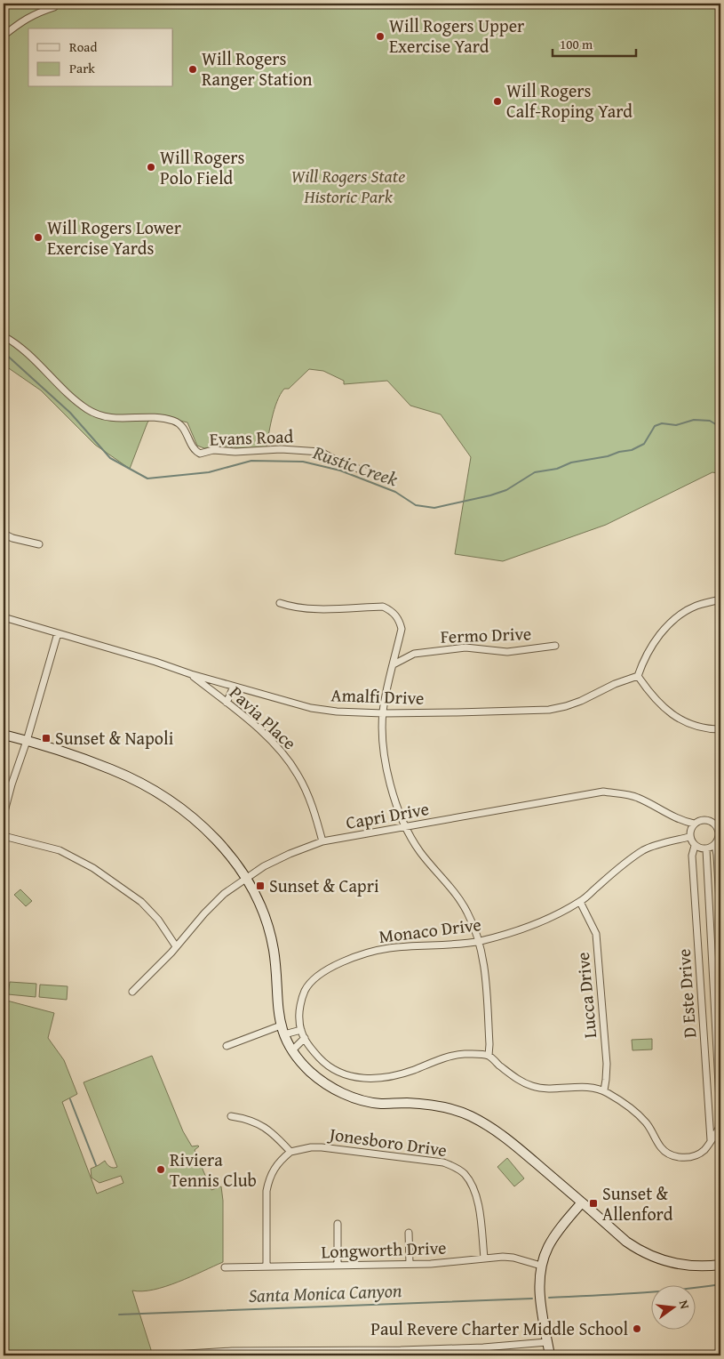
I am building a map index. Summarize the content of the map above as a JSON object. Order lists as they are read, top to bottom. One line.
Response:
{"streets":{"street":["Evans Road","Fermo Drive","Amalfi Drive","Pavia Place","Capri Drive","Monaco Drive","D Este Drive","Lucca Drive","Jonesboro Drive","Longworth Drive"]},"crossings":[["Amalfi Drive","Pavia Place"],["Pavia Place","Capri Drive"],["Capri Drive","Monaco Drive"],["Capri Drive","D Este Drive"],["Monaco Drive","D Este Drive"],["Monaco Drive","Lucca Drive"],["Jonesboro Drive","Longworth Drive"]],"water":["Rustic Creek","Santa Monica Canyon"],"parks":["Will Rogers State Historic Park"],"places":{"other":["Will Rogers Upper Exercise Yard","Will Rogers Ranger Station","Will Rogers Calf-Roping Yard","Will Rogers Polo Field","Will Rogers Lower Exercise Yards","Riviera Tennis Club","Paul Revere Charter Middle School"],"transit":["Sunset & Napoli","Sunset & Capri","Sunset & Allenford"]},"legend":["Road","Park"],"scale_bar":"100 m","north":"right"}
